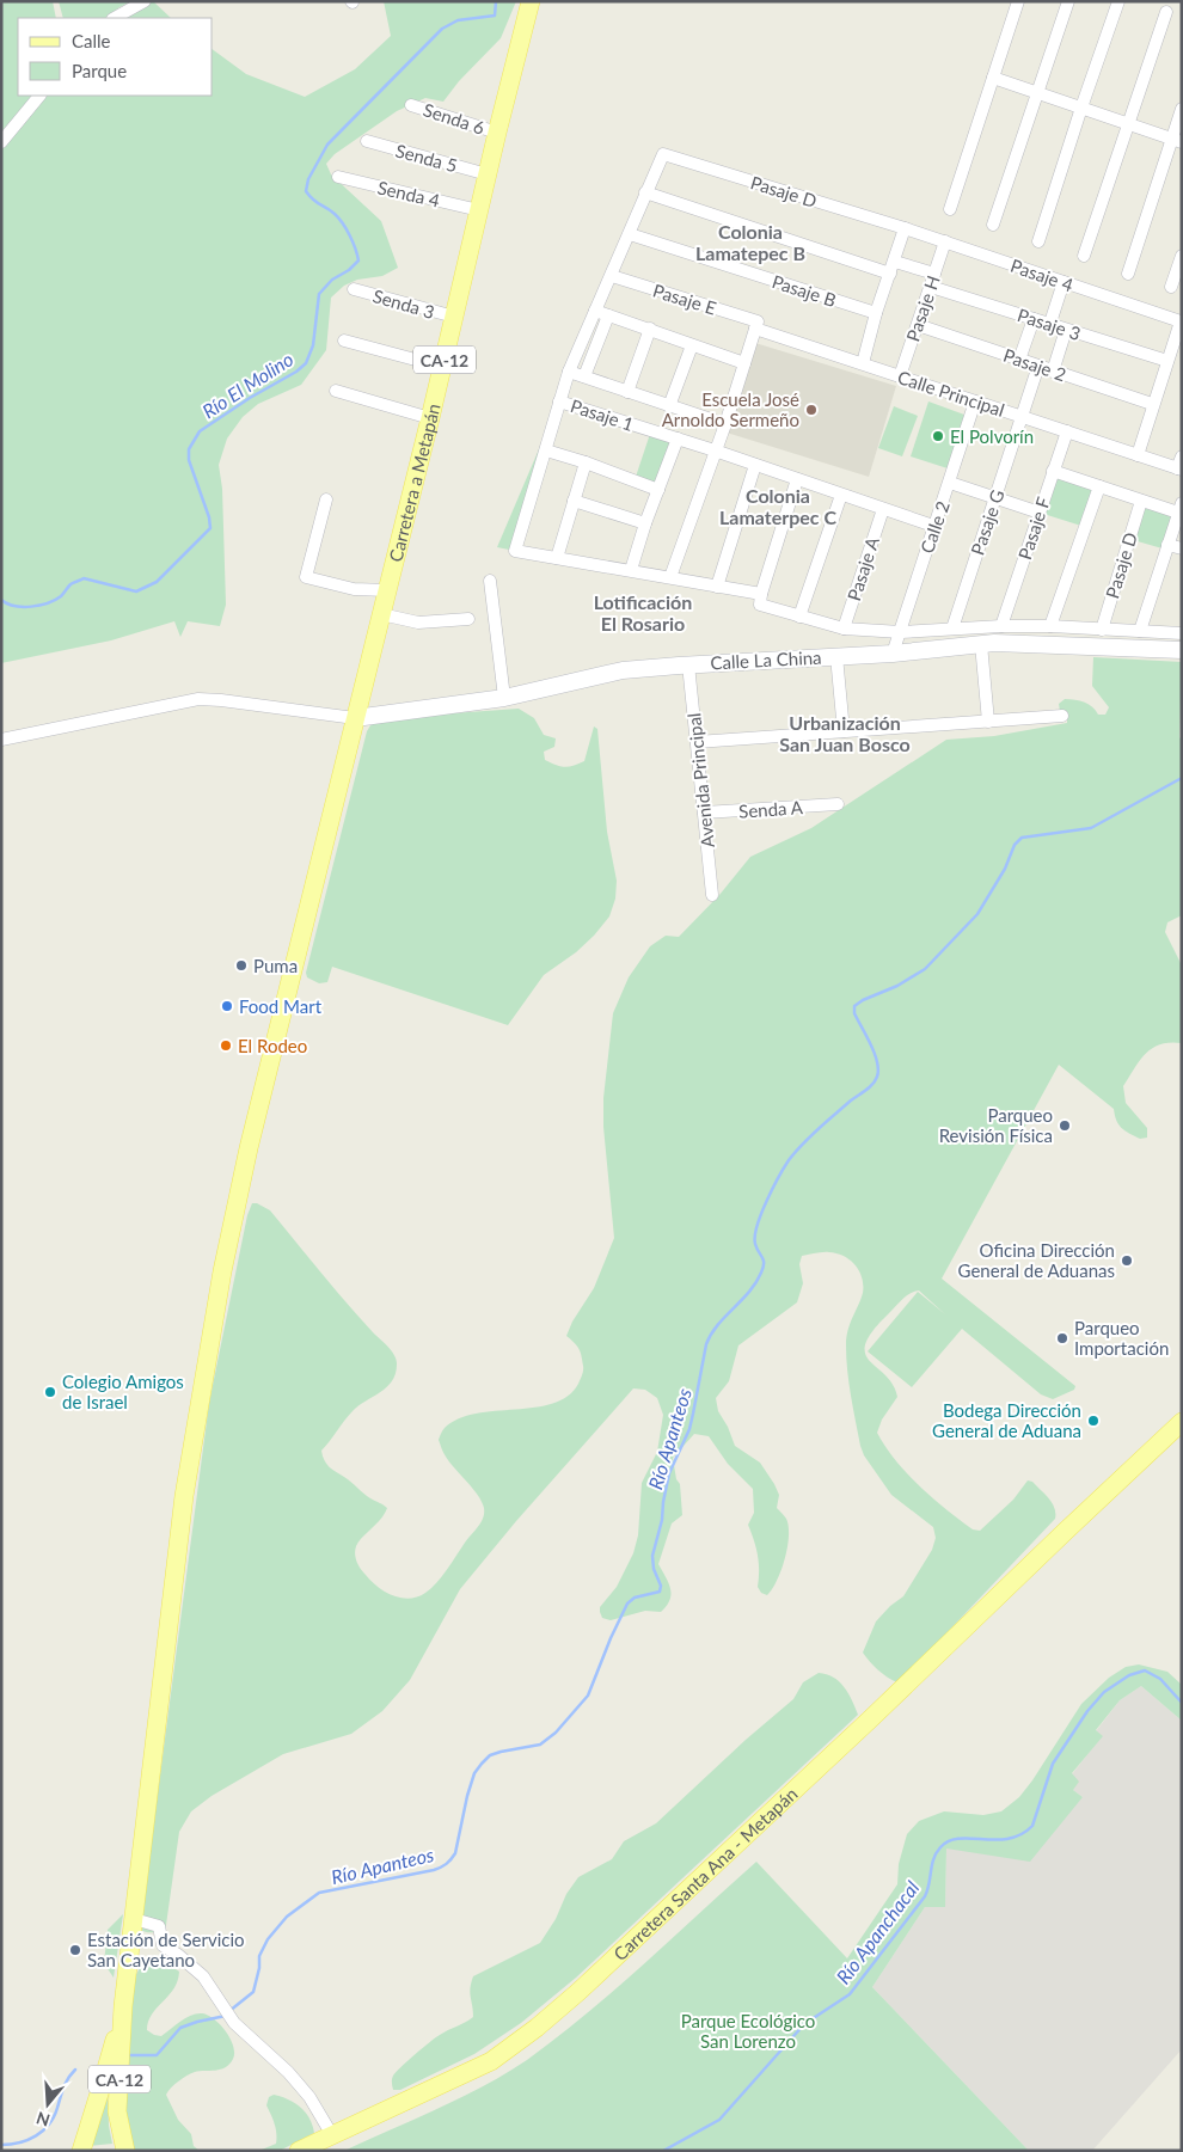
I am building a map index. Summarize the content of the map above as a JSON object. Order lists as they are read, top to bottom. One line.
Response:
{"streets":{"main road":["CA-12","Carretera a Metapán","Calle La China","Carretera Santa Ana - Metapán"],"street":["Senda 6","Senda 5","Pasaje D","Senda 4","Pasaje 4","Pasaje B","Pasaje E","Senda 3","Pasaje H","Pasaje 3","Pasaje 2","Calle Principal","Pasaje 1","Pasaje G","Calle 2","Pasaje F","Pasaje A","Avenida Principal","Senda A"]},"crossings":[["Senda 6","Carretera a Metapán"],["Senda 5","Carretera a Metapán"],["Pasaje D","Pasaje 4"],["Pasaje D","Pasaje 3"],["Senda 4","Carretera a Metapán"],["Pasaje 4","Pasaje H"],["Pasaje E","Calle Principal"],["Senda 3","Carretera a Metapán"],["Pasaje H","Pasaje 3"],["Pasaje H","Pasaje 2"],["Pasaje H","Calle Principal"],["CA-12","Carretera a Metapán"],["CA-12","Calle La China"],["Calle Principal","Pasaje G"],["Calle Principal","Calle 2"],["Calle Principal","Pasaje F"],["Pasaje 1","Calle 2"],["Pasaje 1","Pasaje A"],["Carretera a Metapán","Calle La China"],["Calle 2","Calle La China"],["Calle La China","Avenida Principal"],["Avenida Principal","Senda A"]],"districts":["Colonia Lamatepec B","Colonia Lamaterpec C","Lotificación El Rosario","Urbanización San Juan Bosco"],"water":["Río El Molino","Río Apanteos","Río Apanchacal"],"parks":["Parque Ecológico San Lorenzo"],"places":["Escuela José Arnoldo Sermeño","El Polvorín","Puma","Food Mart","El Rodeo","Parqueo Revisión Física","Oficina Dirección General de Aduanas","Parqueo Importación","Colegio Amigos de Israel","Bodega Dirección General de Aduana","Estación de Servicio San Cayetano"],"legend":["Calle","Parque"],"north":"bottom"}
